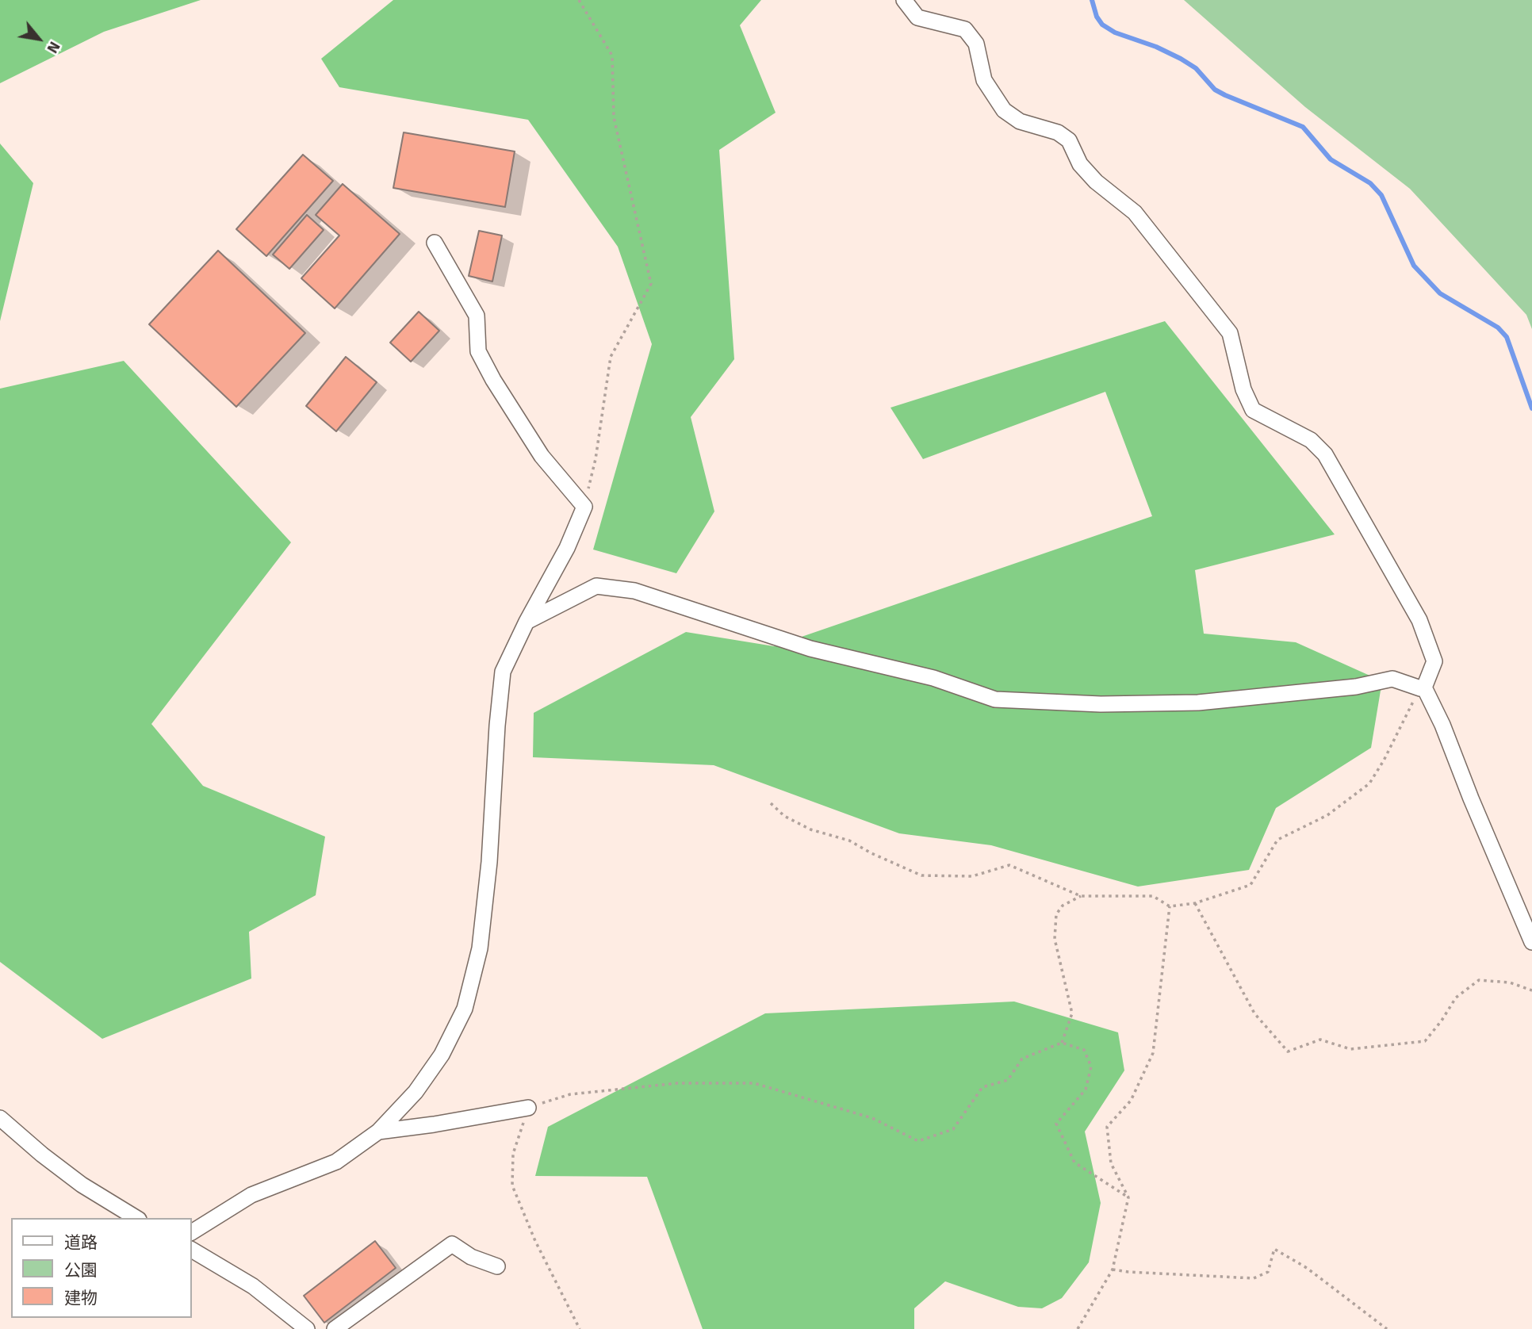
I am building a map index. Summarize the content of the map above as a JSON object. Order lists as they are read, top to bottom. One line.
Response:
{"legend":["道路","公園","建物"],"north":"bottom right"}
